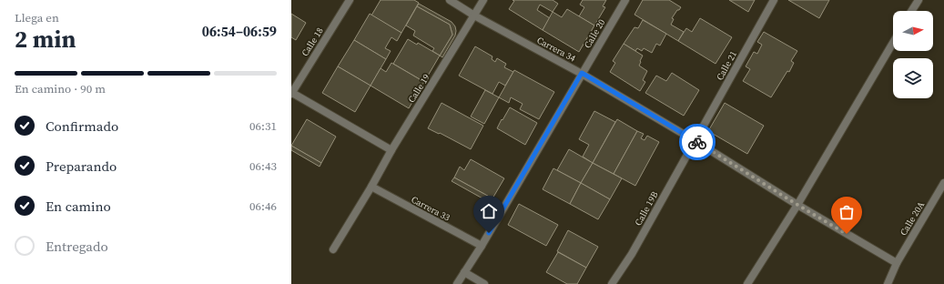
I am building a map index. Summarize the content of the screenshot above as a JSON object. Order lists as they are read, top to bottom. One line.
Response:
{"streets":{"street":["Calle 20","Calle 18","Carrera 34","Calle 21","Calle 19","Carrera 33","Calle 19B","Calle 20A"]},"crossings":[["Calle 20","Carrera 34"],["Calle 20","Carrera 33"],["Carrera 34","Calle 21"],["Carrera 34","Calle 19"],["Carrera 34","Calle 19B"],["Carrera 34","Calle 20A"],["Calle 21","Calle 19B"],["Calle 19","Carrera 33"]],"north":"right","page":{"heading":["2 min","Llega en","06:54–06:59"],"bar":"En camino · 90 m","list":[["Confirmado","06:31"],["Preparando","06:43"],["En camino","06:46"],"Entregado"]}}
